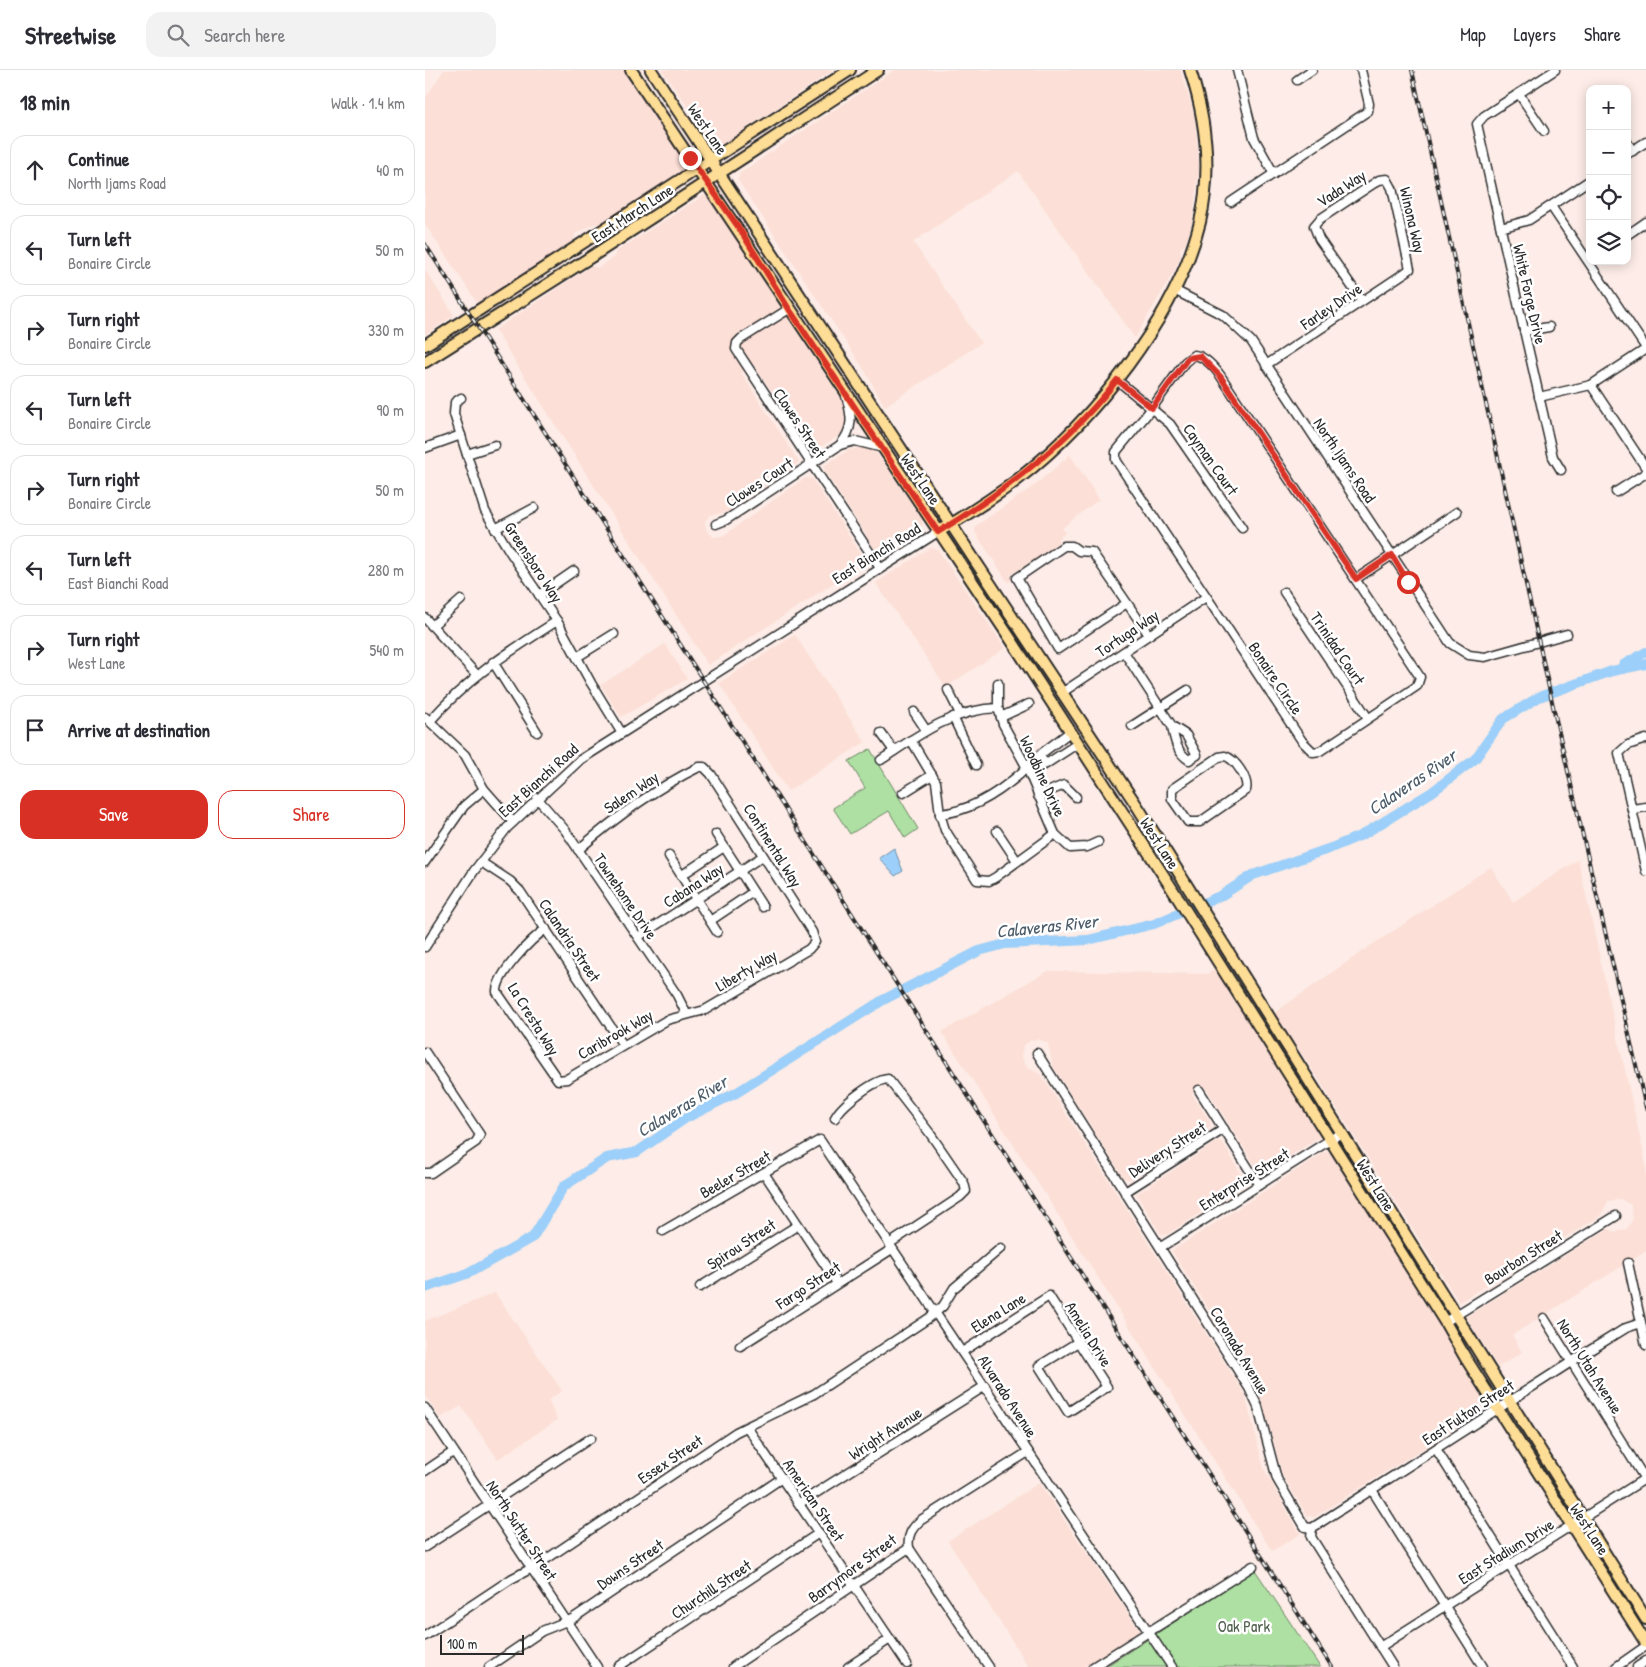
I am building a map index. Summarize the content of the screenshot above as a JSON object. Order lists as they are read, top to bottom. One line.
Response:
{"streets":{"main road":["West Lane","East March Lane","East Bianchi Road"],"street":["Vada Way","Winona Way","White Forge Drive","Farley Drive","Clowes Street","Cayman Court","North Ijams Road","Clowes Court","Greensboro Way","Tortuga Way","Trinidad Court","Bonaire Circle","Woodbine Drive","Salem Way","Continental Way","Cabana Way","Townehome Drive","Calandria Street","Liberty Way","La Cresta Way","Caribrook Way","Delivery Street","Beeler Street","Enterprise Street","Spirou Street","Bourbon Street","Fargo Street","Elena Lane","Amelia Drive","Coronado Avenue","North Utah Avenue","Alvarado Avenue","East Fulton Street","Wright Avenue","Essex Street","American Street","North Sutter Street","East Stadium Drive","Downs Street","Barrymore Street","Churchill Street"]},"crossings":[["West Lane","East March Lane"],["West Lane","Clowes Street"],["West Lane","Clowes Court"],["West Lane","East Bianchi Road"],["West Lane","Tortuga Way"],["West Lane","Enterprise Street"],["West Lane","Bourbon Street"],["West Lane","East Fulton Street"],["West Lane","East Stadium Drive"],["Vada Way","Winona Way"],["Vada Way","Farley Drive"],["Winona Way","Farley Drive"],["Farley Drive","North Ijams Road"],["Clowes Street","Clowes Court"],["Clowes Street","East Bianchi Road"],["Cayman Court","Bonaire Circle"],["North Ijams Road","East Bianchi Road"],["East Bianchi Road","Greensboro Way"],["East Bianchi Road","Townehome Drive"],["East Bianchi Road","Calandria Street"],["Tortuga Way","Bonaire Circle"],["Trinidad Court","Bonaire Circle"],["Salem Way","Continental Way"],["Salem Way","Townehome Drive"],["Continental Way","Cabana Way"],["Continental Way","Liberty Way"],["Cabana Way","Townehome Drive"],["Townehome Drive","Liberty Way"],["Townehome Drive","Caribrook Way"],["Calandria Street","La Cresta Way"],["Calandria Street","Caribrook Way"],["Liberty Way","Caribrook Way"],["La Cresta Way","Caribrook Way"],["Delivery Street","Coronado Avenue"],["Beeler Street","Alvarado Avenue"],["Enterprise Street","Coronado Avenue"],["Fargo Street","Alvarado Avenue"],["Elena Lane","Amelia Drive"],["Elena Lane","Alvarado Avenue"],["Coronado Avenue","East Fulton Street"],["North Utah Avenue","East Fulton Street"],["North Utah Avenue","East Stadium Drive"],["Alvarado Avenue","Wright Avenue"],["Alvarado Avenue","Essex Street"],["Alvarado Avenue","Barrymore Street"],["Wright Avenue","American Street"],["Essex Street","American Street"],["Essex Street","North Sutter Street"],["American Street","Downs Street"],["American Street","Barrymore Street"],["American Street","Churchill Street"],["North Sutter Street","Downs Street"]],"water":["Calaveras River"],"parks":["Oak Park"],"scale_bar":"100 m","page":{"header":"Streetwise","search":"Search here","nav":["Map","Layers","Share"],"heading":["18 min","Walk · 1.4 km"],"map_buttons":["+","−"],"list":[["Continue","North Ijams Road","40 m"],["Turn left","Bonaire Circle","50 m"],["Turn right","Bonaire Circle","330 m"],["Turn left","Bonaire Circle","90 m"],["Turn right","Bonaire Circle","50 m"],["Turn left","East Bianchi Road","280 m"],["Turn right","West Lane","540 m"],"Arrive at destination"],"buttons":["Save","Share"],"scale":"100 m"}}
